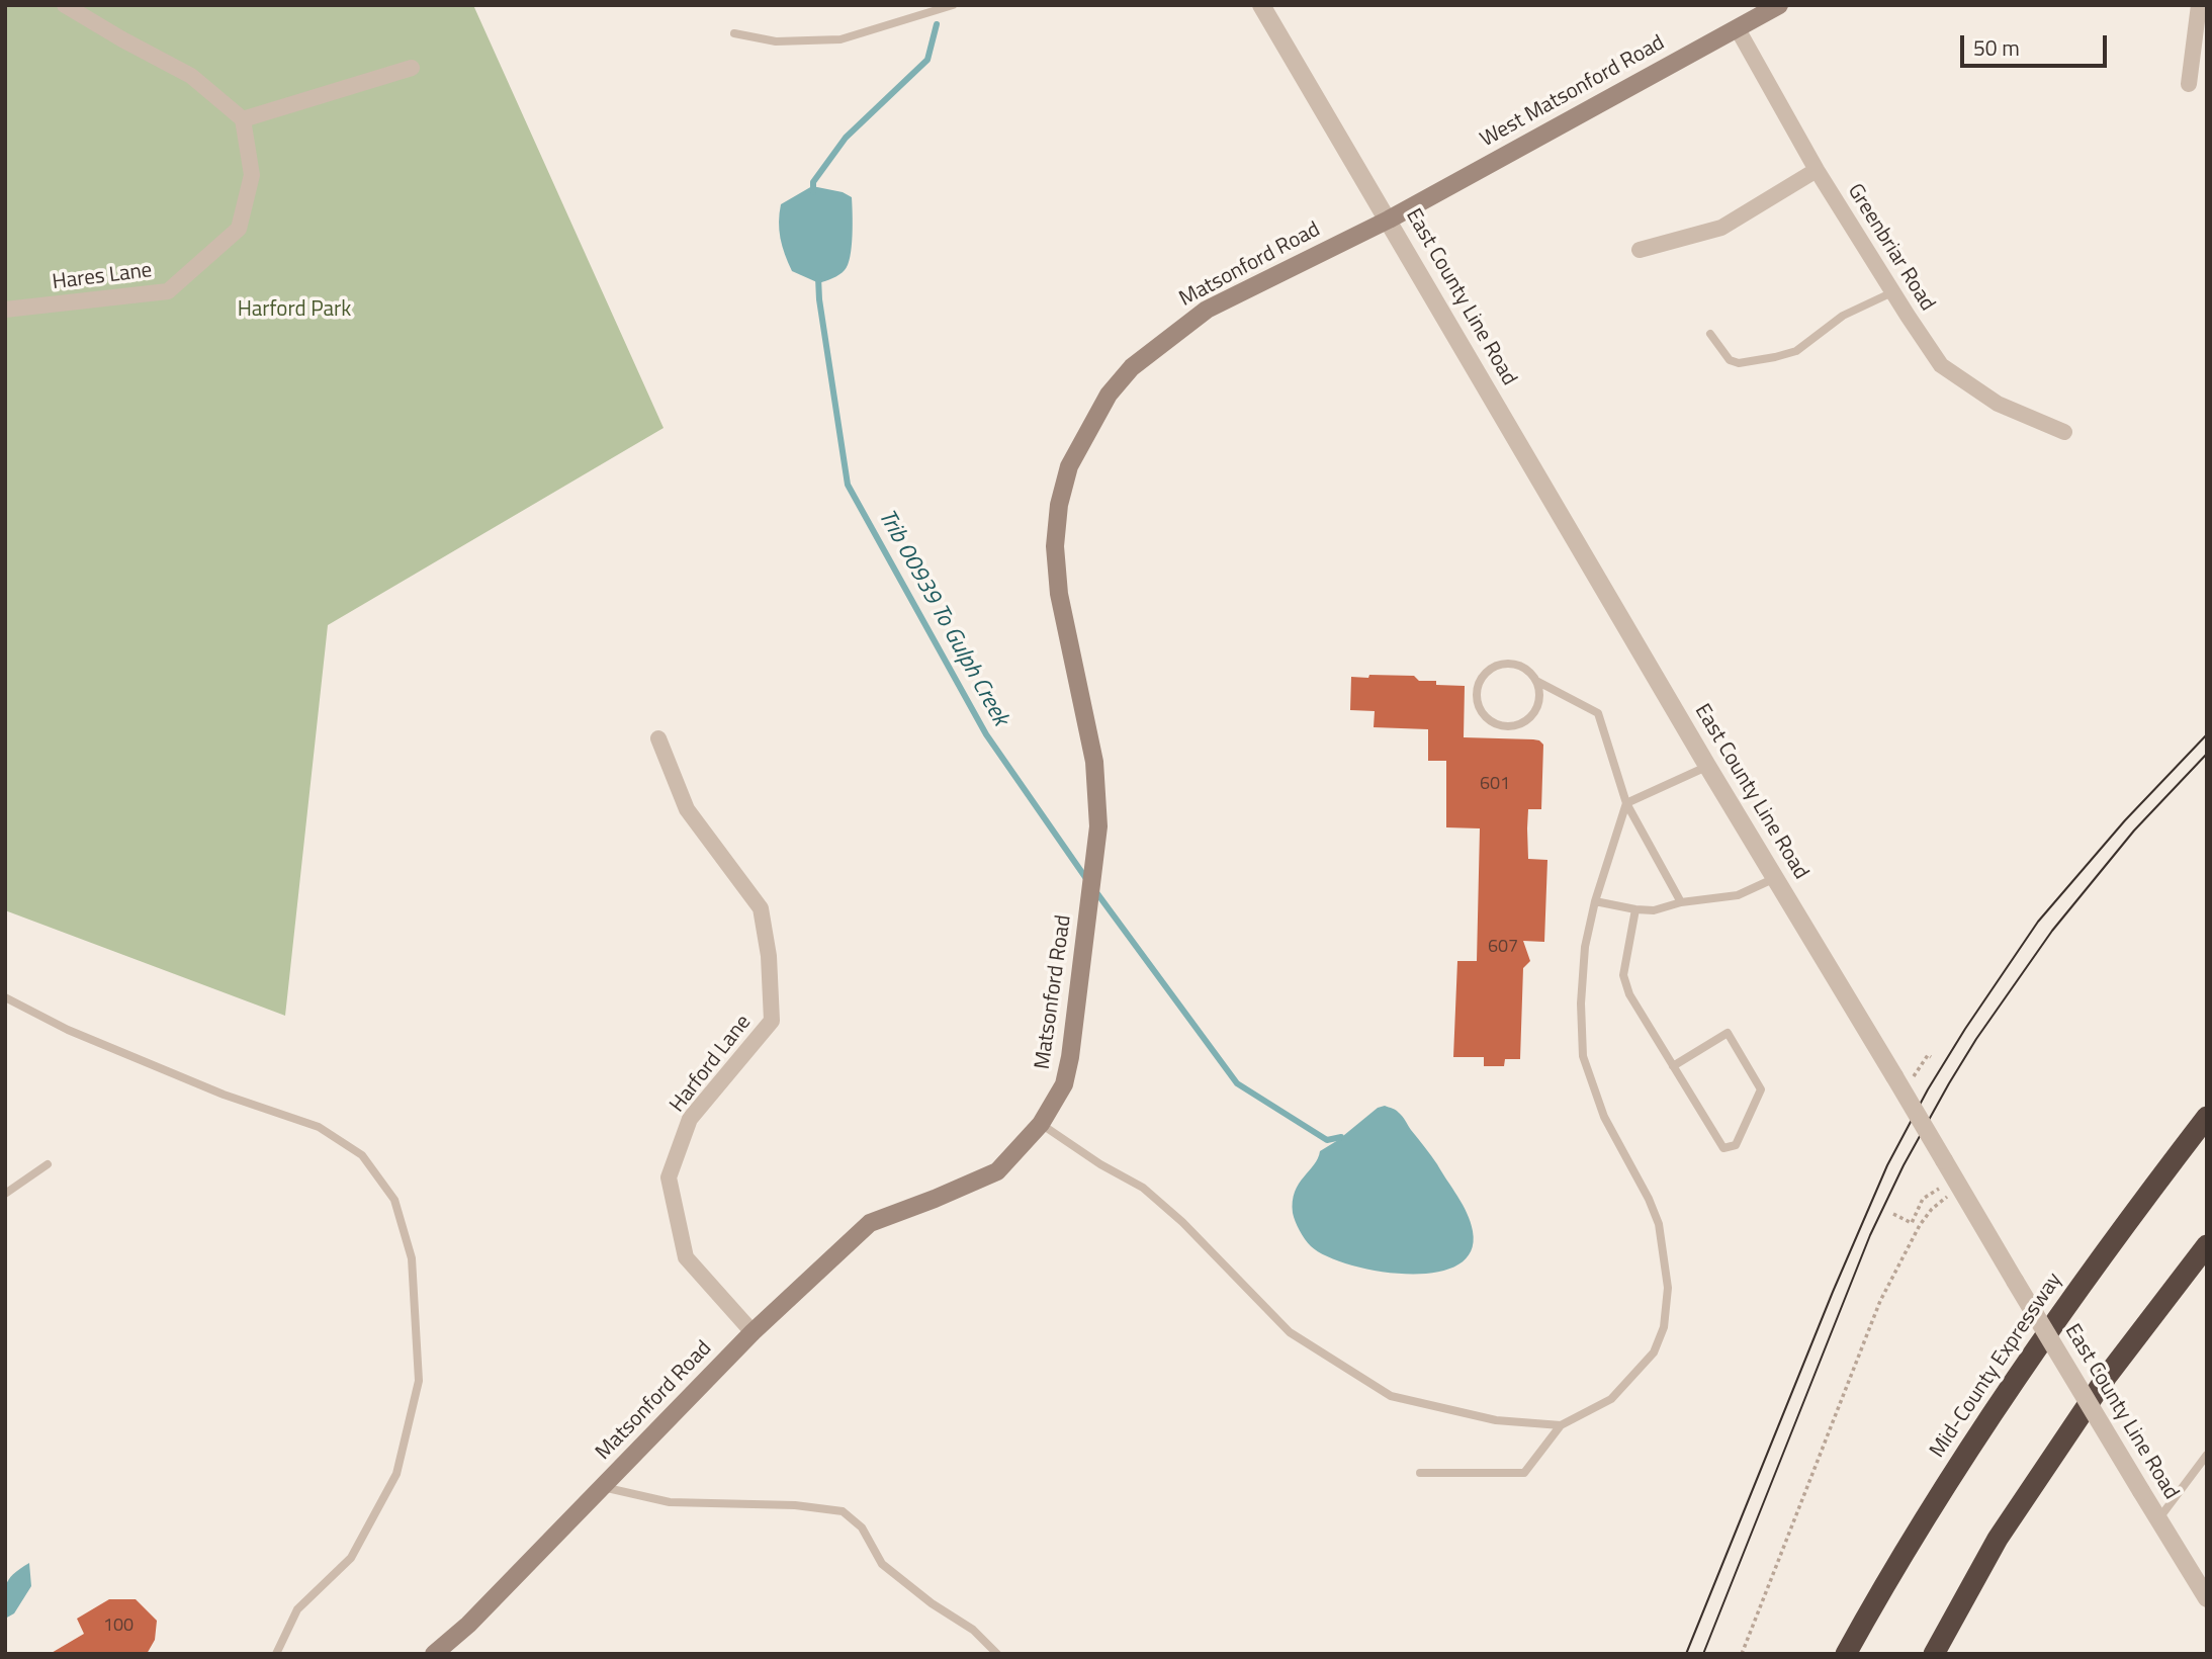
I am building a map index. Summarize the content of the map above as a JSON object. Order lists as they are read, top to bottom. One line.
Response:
{"streets":{"highway":["Mid-County Expressway"],"main road":["West Matsonford Road","Matsonford Road"],"street":["Greenbriar Road","Hares Lane","East County Line Road","Harford Lane"]},"crossings":[["West Matsonford Road","Greenbriar Road"],["West Matsonford Road","Matsonford Road"],["West Matsonford Road","East County Line Road"],["Matsonford Road","East County Line Road"],["Matsonford Road","Harford Lane"]],"water":["Trib 00939 To Gulph Creek"],"parks":["Harford Park"],"house_numbers":["601","607","100"],"scale_bar":"50 m"}
